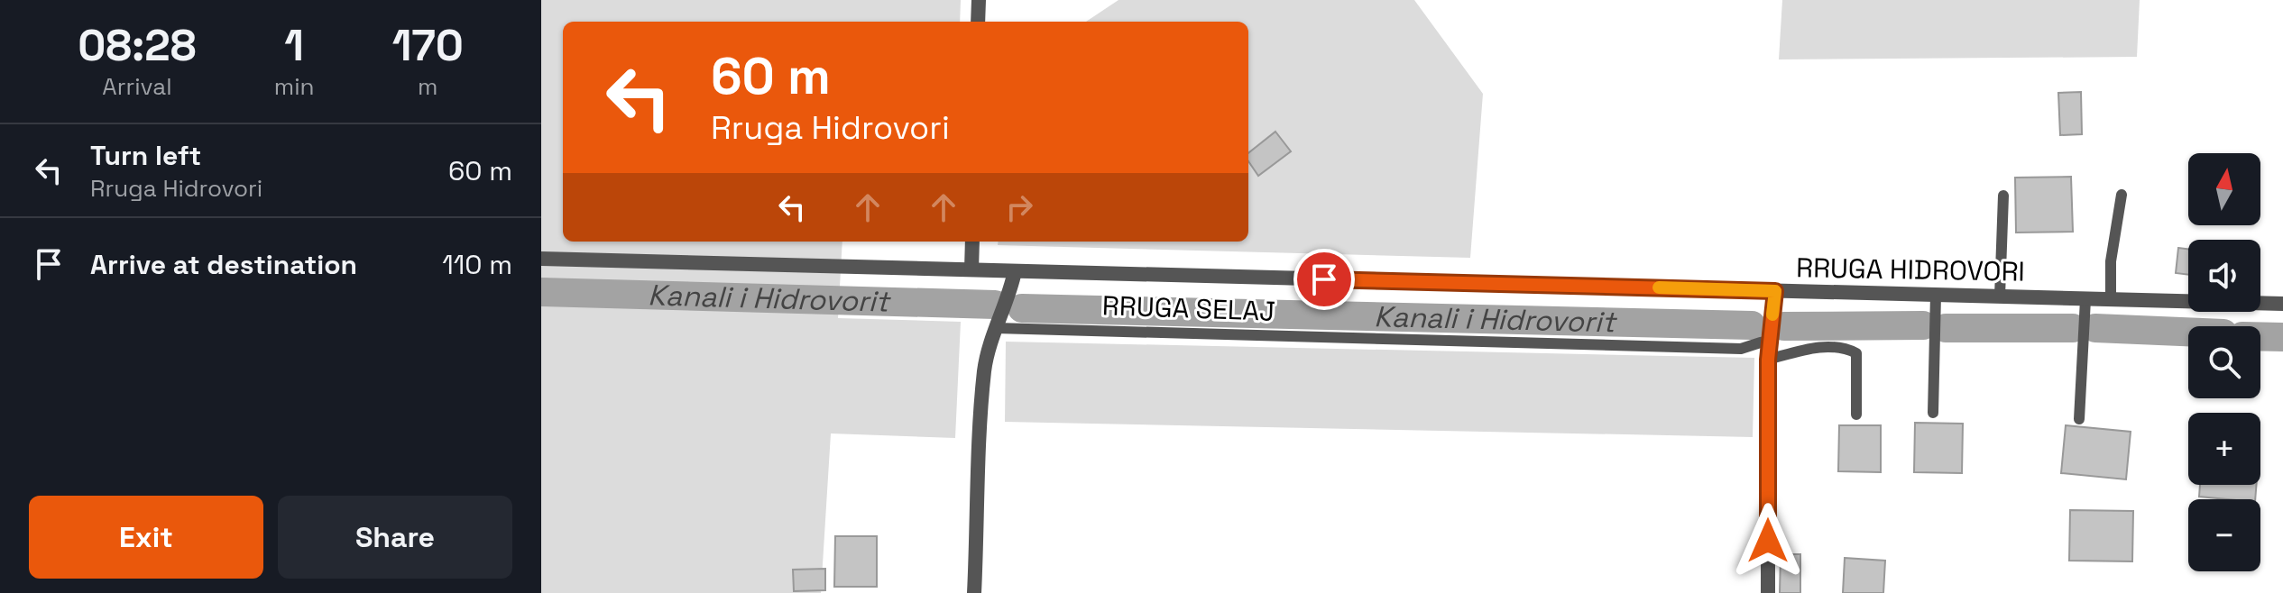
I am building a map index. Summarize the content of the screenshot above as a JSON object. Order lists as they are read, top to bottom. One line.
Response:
{"streets":{"street":["RRUGA HIDROVORI"],"lane":["RRUGA SELAJ"]},"water":["Kanali i Hidrovorit"],"north":"top","page":{"eta":["08:28","Arrival","1","min","170","m"],"turn":["60 m","Rruga Hidrovori"],"list":[{"name":"Turn left","note":"Rruga Hidrovori","value":"60 m"},{"name":"Arrive at destination","value":"110 m"}],"map_buttons":["+","−"],"buttons":["Exit","Share"]}}
